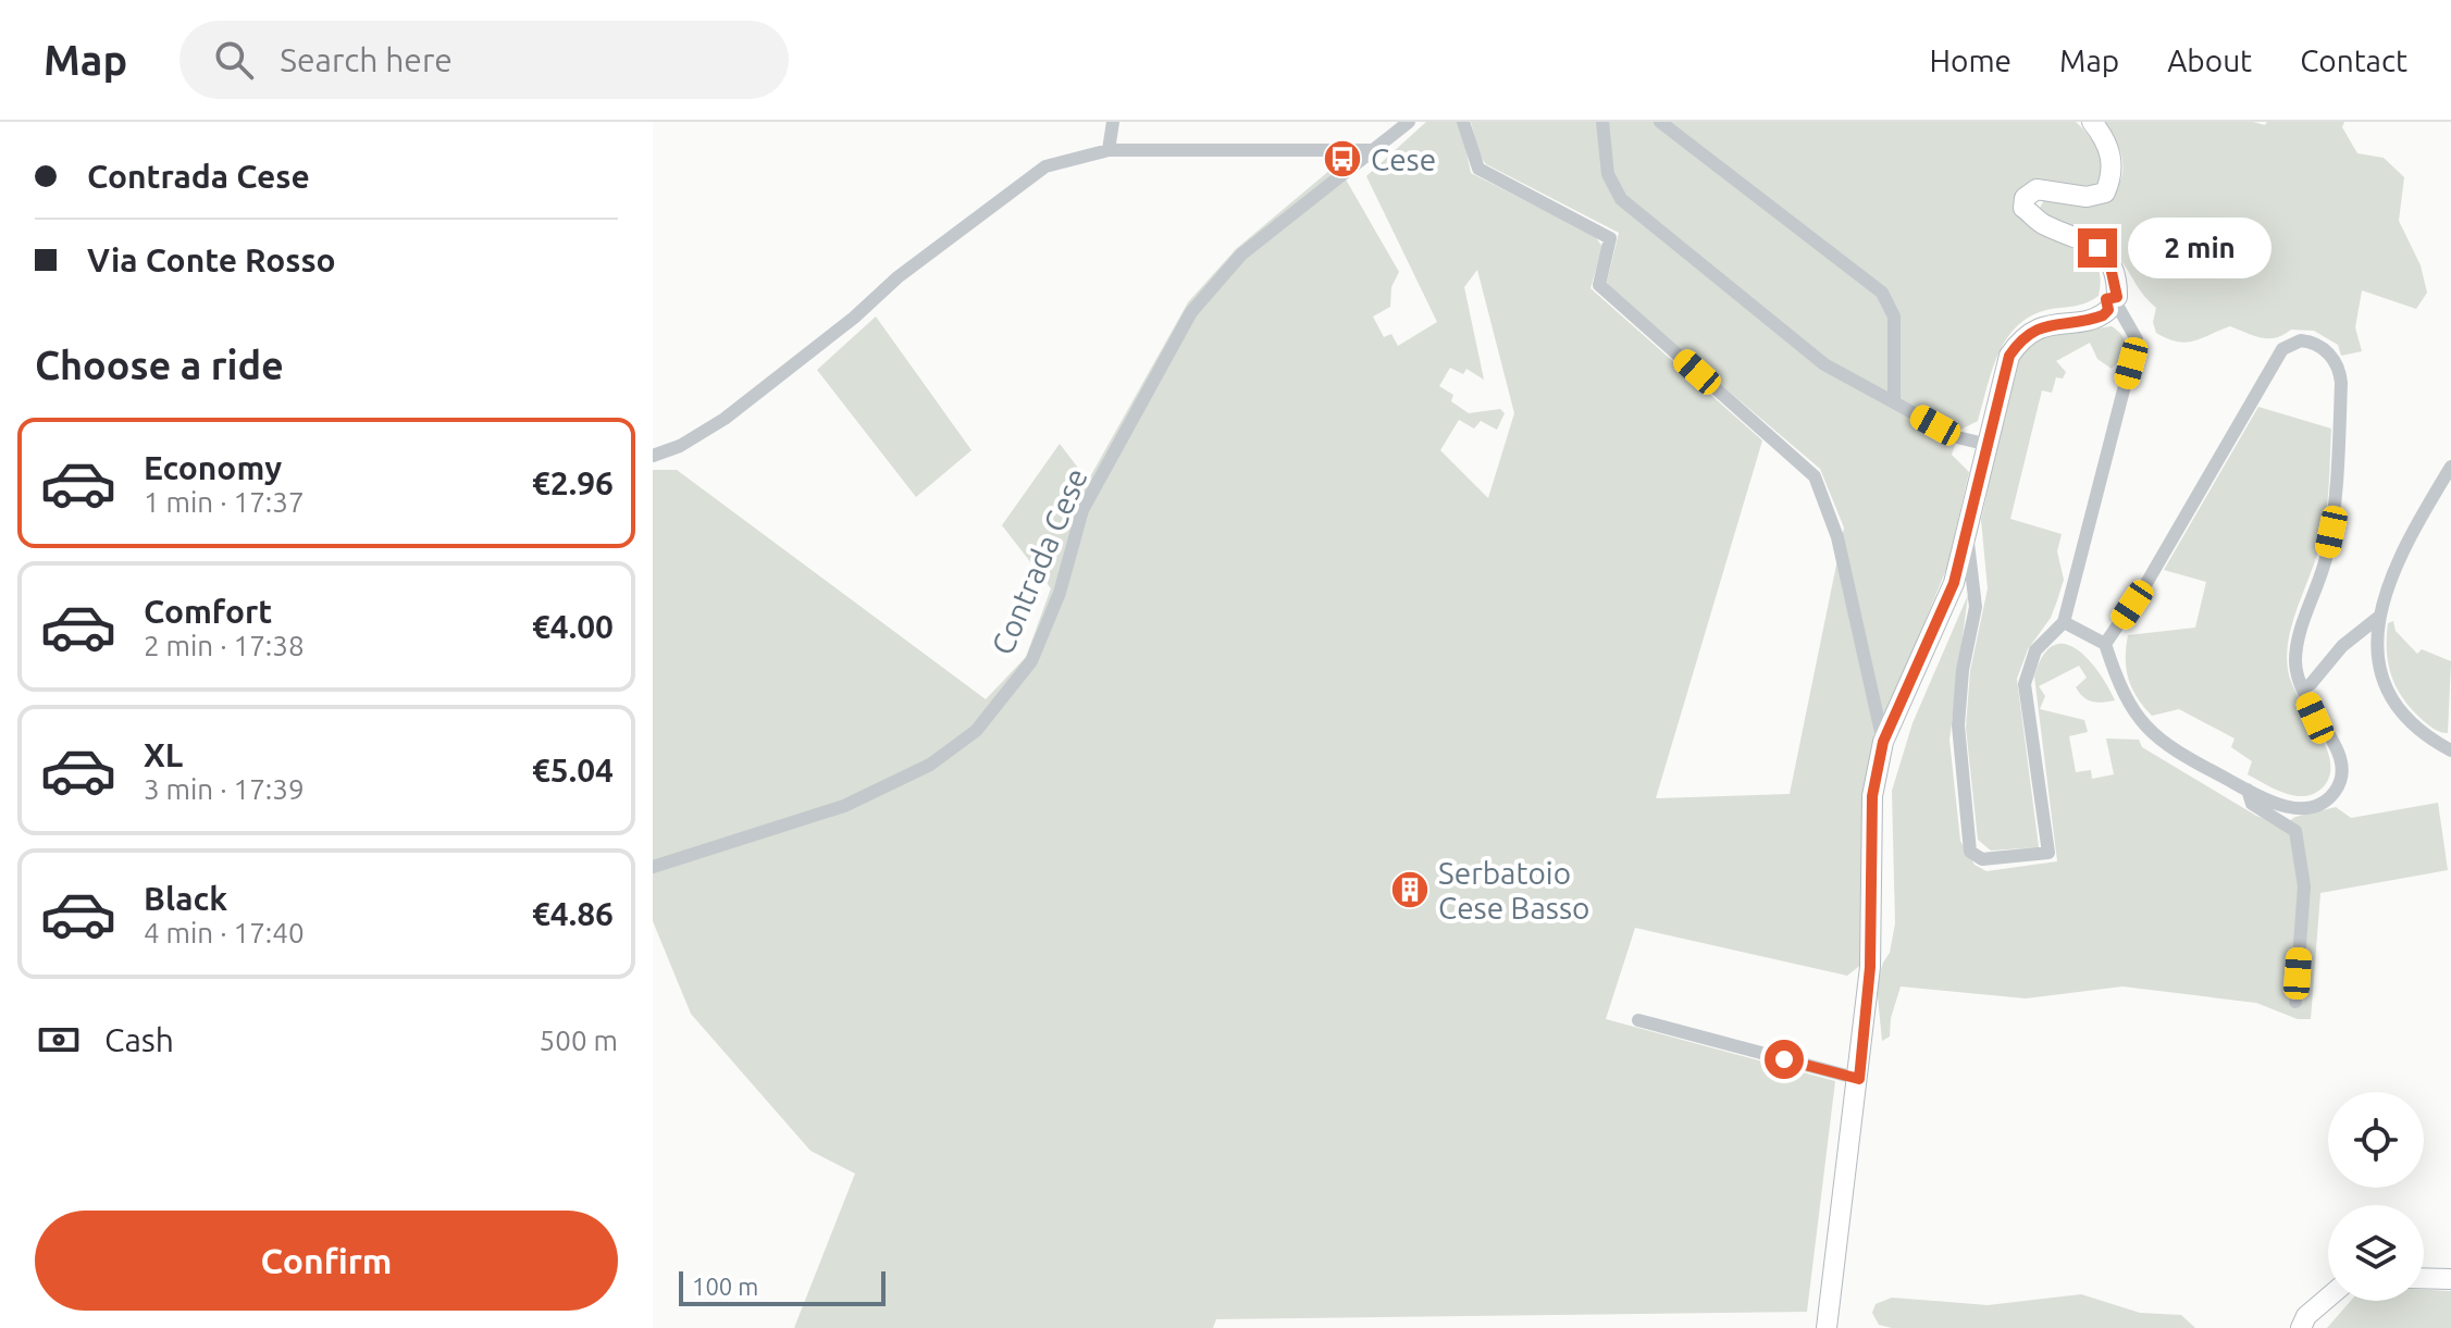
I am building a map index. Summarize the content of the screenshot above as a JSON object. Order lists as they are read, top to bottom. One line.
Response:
{"streets":{"street":["Contrada Cese"]},"places":{"bus stop":["Cese"],"building":["Serbatoio Cese Basso"]},"scale_bar":"100 m","page":{"header":"Map","search":"Search here","nav":["Home","Map","About","Contact"],"banner":["Contrada Cese","Via Conte Rosso"],"bubble":"2 min","heading":"Choose a ride","list":[{"name":"Economy","note":"1 min · 17:37","value":"€2.96"},{"name":"Comfort","note":"2 min · 17:38","value":"€4.00"},{"name":"XL","note":"3 min · 17:39","value":"€5.04"},{"name":"Black","note":"4 min · 17:40","value":"€4.86"}],"pay":["Cash","500 m"],"buttons":"Confirm","scale":"100 m"}}
